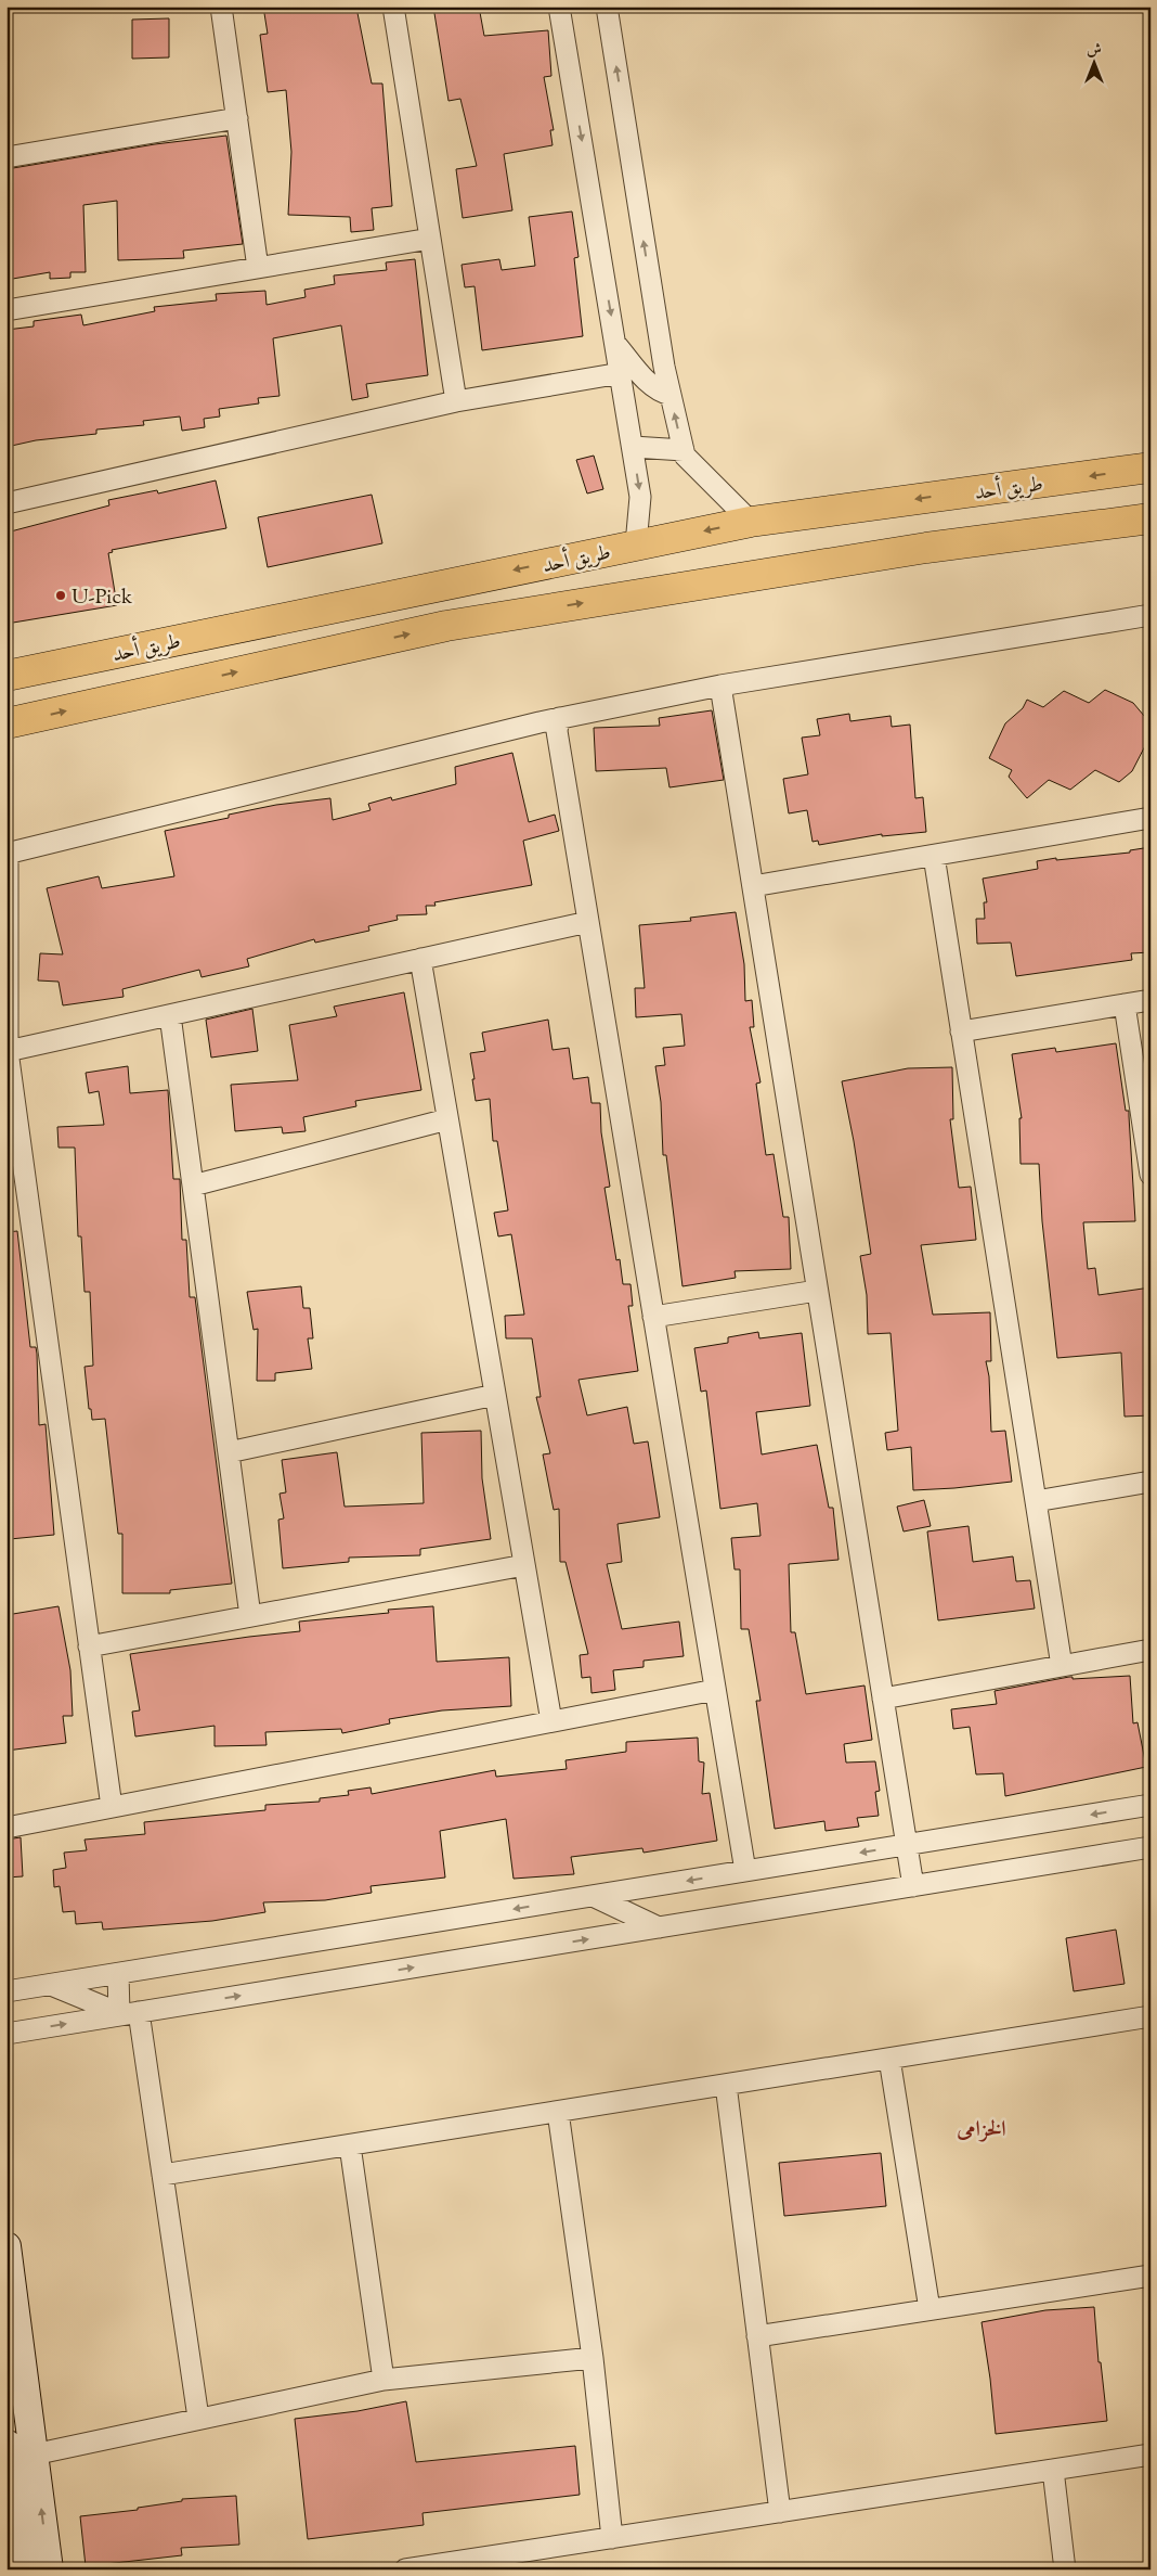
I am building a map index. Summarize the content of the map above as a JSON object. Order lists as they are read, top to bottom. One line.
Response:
{"streets":{"main road":["طريق أحد"]},"districts":["الخزامى"],"places":["U-Pick"],"north":"top"}
